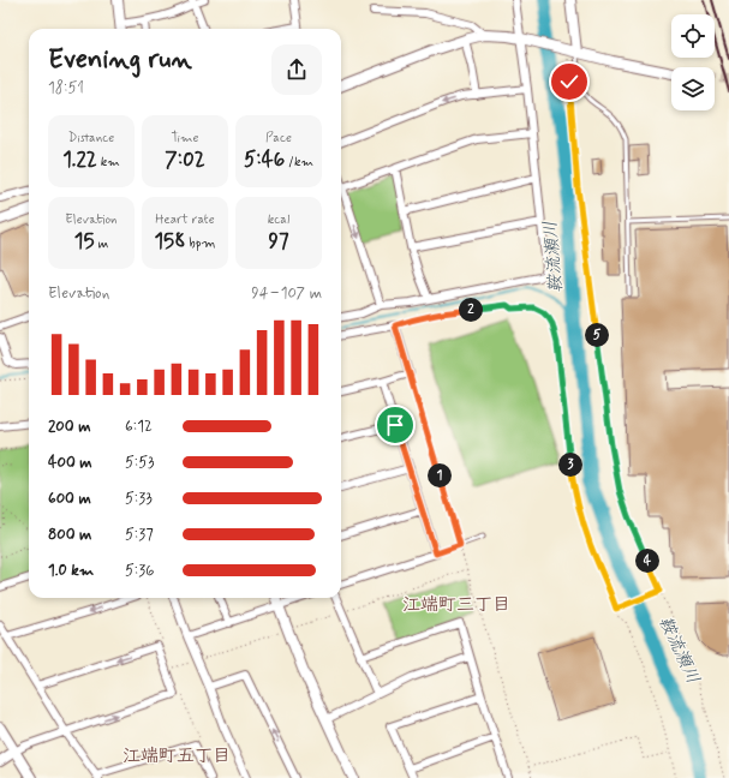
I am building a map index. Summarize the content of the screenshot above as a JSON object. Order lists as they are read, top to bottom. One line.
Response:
{"districts":["江端町三丁目","江端町五丁目"],"water":["鞍流瀬川"],"page":{"heading":["Evening run","18:51"],"stats":[["Distance","1.22 km"],["Time","7:02"],["Pace","5:46 /km"],["Elevation","15 m"],["Heart rate","158 bpm"],["kcal","97"]],"chart":["Elevation","94–107 m"],"pins":["2","5","3","1","4"],"list":[{"name":"200 m","note":"6:12"},{"name":"400 m","note":"5:53"},{"name":"600 m","note":"5:33"},{"name":"800 m","note":"5:37"},{"name":"1.0 km","note":"5:36"}]}}
